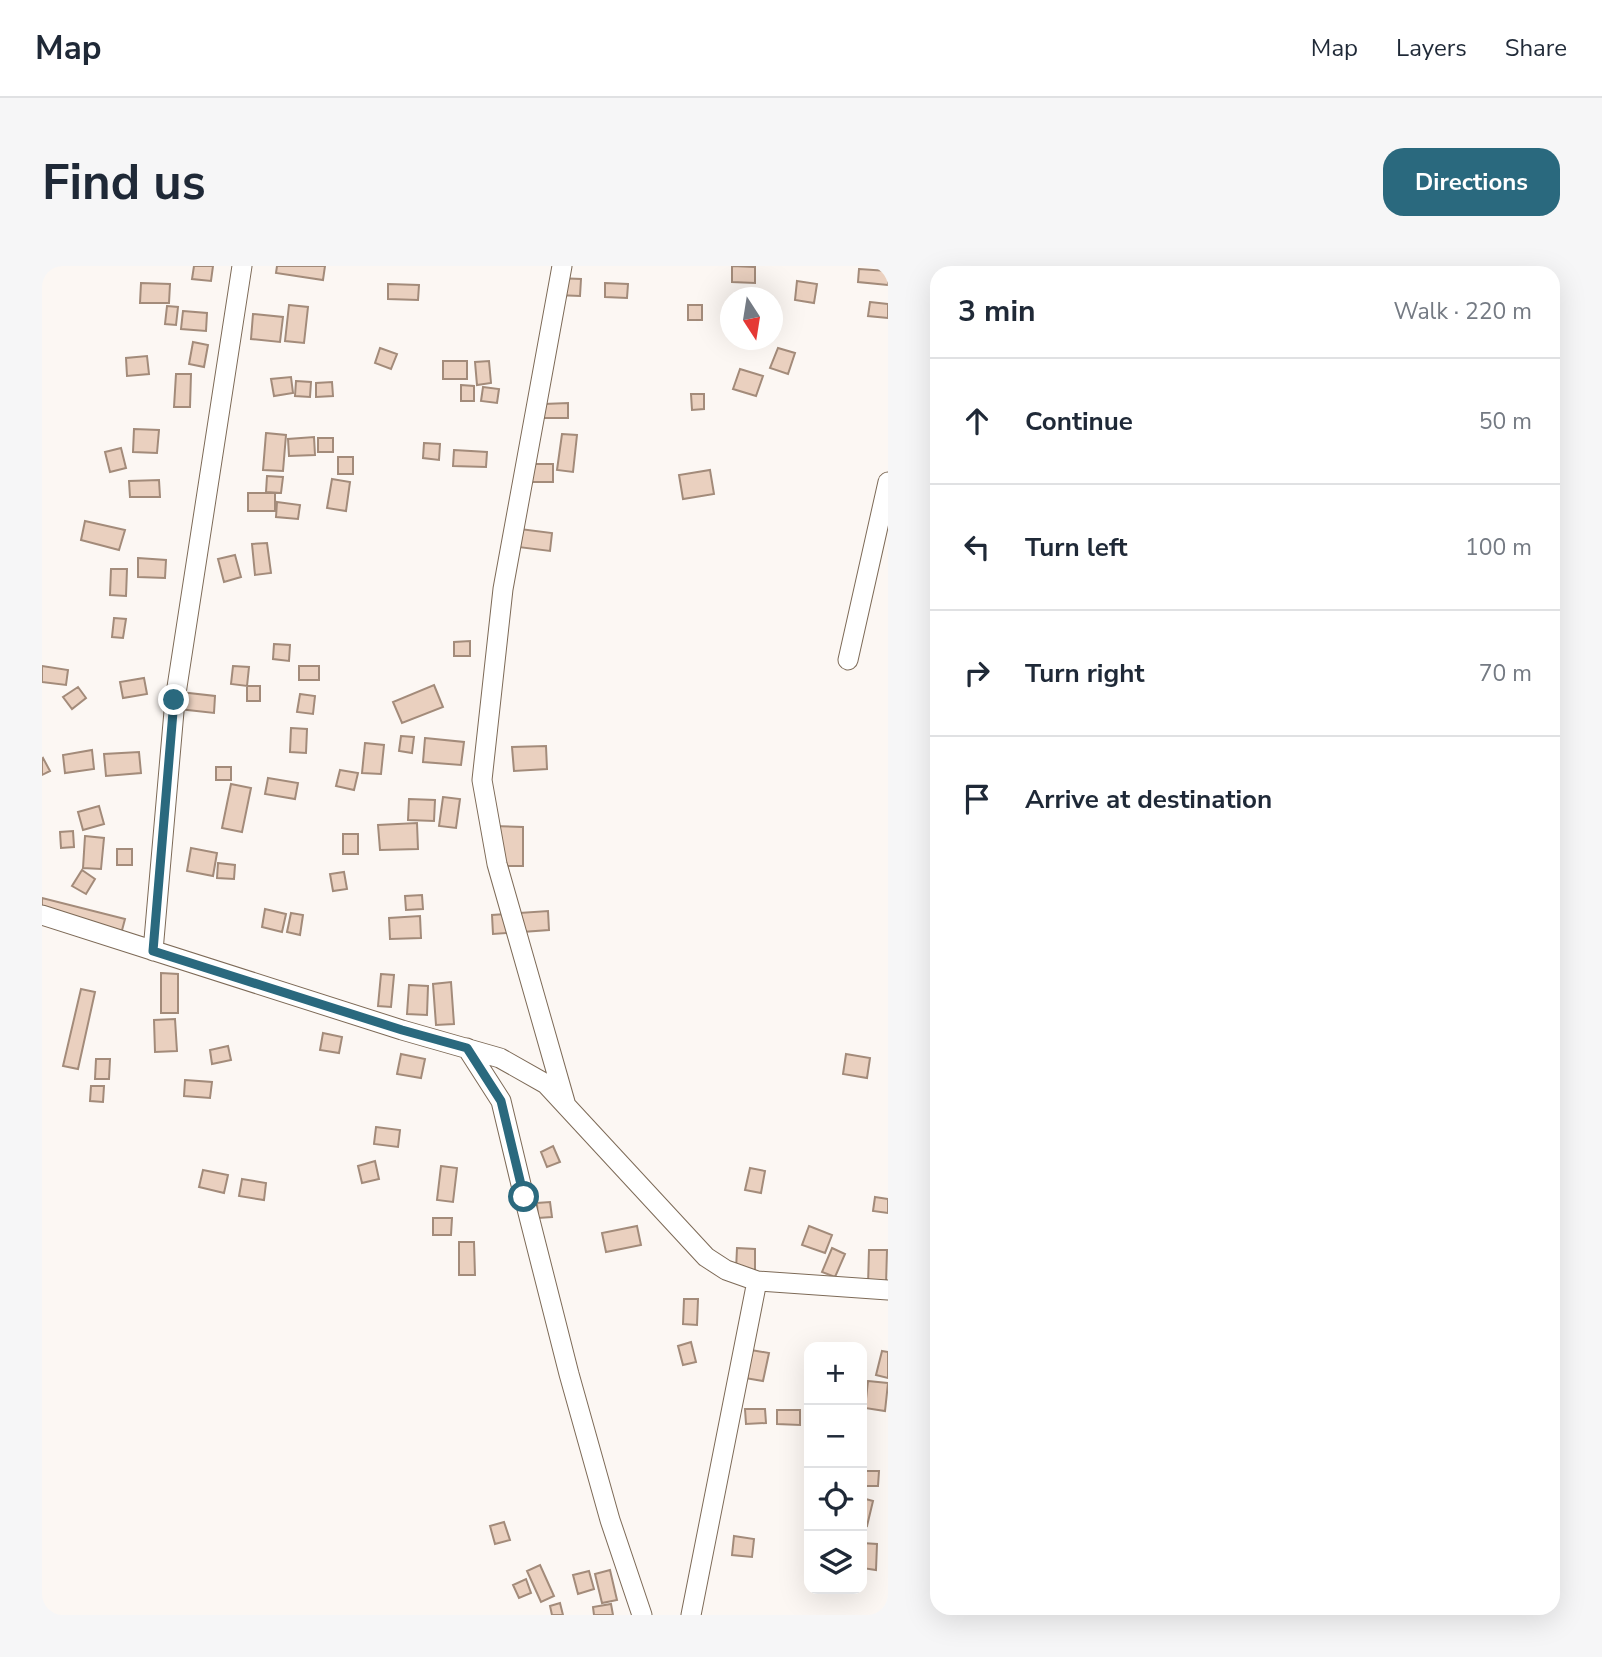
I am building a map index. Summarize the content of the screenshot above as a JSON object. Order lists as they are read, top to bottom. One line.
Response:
{"north":"bottom","page":{"header":"Map","nav":["Map","Layers","Share"],"buttons":"Directions","title":"Find us","heading":["3 min","Walk · 220 m"],"list":[["Continue","50 m"],["Turn left","100 m"],["Turn right","70 m"],"Arrive at destination"],"map_buttons":["+","−"]}}
